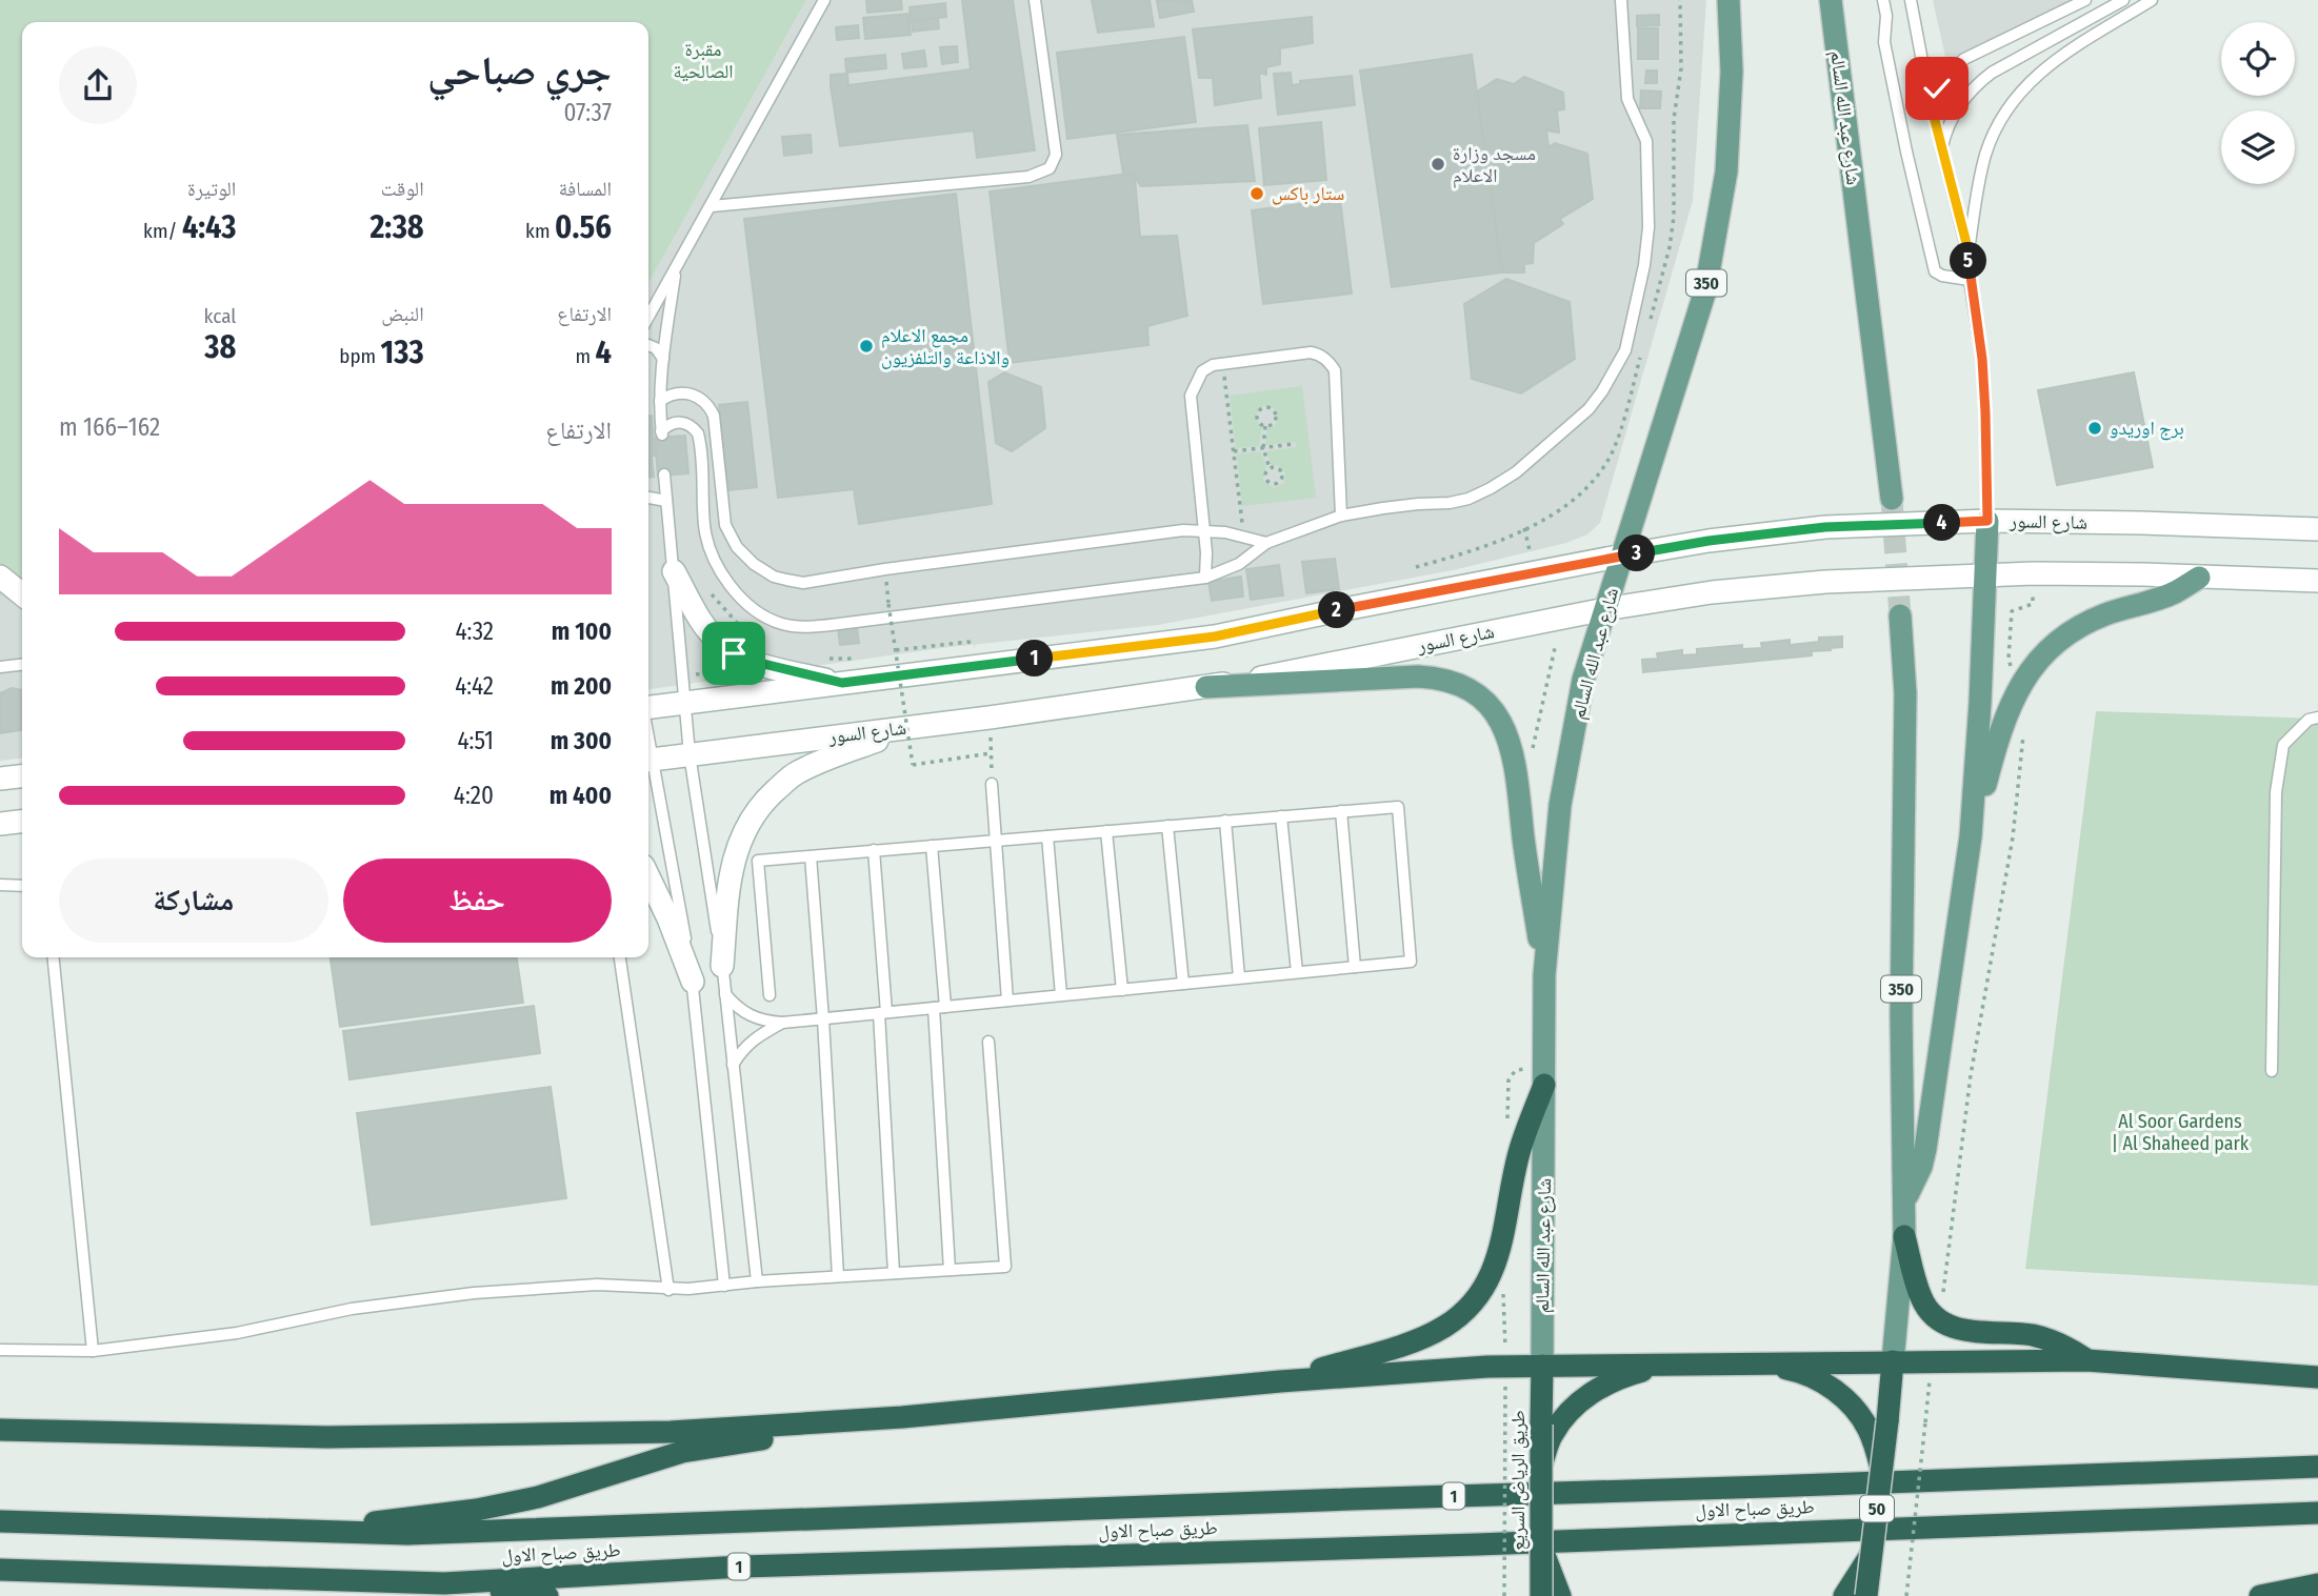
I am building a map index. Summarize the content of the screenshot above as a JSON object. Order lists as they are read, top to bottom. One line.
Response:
{"streets":{"highway":["350","طريق الرياض السريع","1","طريق صباح الاول","50"],"main road":["شارع عبد الله السالم","شارع السور"]},"crossings":[["شارع عبد الله السالم","شارع السور"],["شارع عبد الله السالم","طريق الرياض السريع"],["350","50"]],"parks":["مقبرة الصالحية","Al Soor Gardens | Al Shaheed park"],"places":["مسجد وزارة الاعلام","ستار باكس","مجمع الاعلام والاذاعة والتلفزيون","برج اوريدو"],"page":{"heading":["جري صباحي","07:37"],"stats":[["المسافة","0.56 km"],["الوقت","2:38"],["الوتيرة","4:43 /km"],["الارتفاع","4 m"],["النبض","133 bpm"],["kcal","38"]],"pins":["5","4","3","2","1"],"chart":["الارتفاع","162–166 m"],"list":[{"name":"100 m","note":"4:32"},{"name":"200 m","note":"4:42"},{"name":"300 m","note":"4:51"},{"name":"400 m","note":"4:20"}],"buttons":["حفظ","مشاركة"]}}
